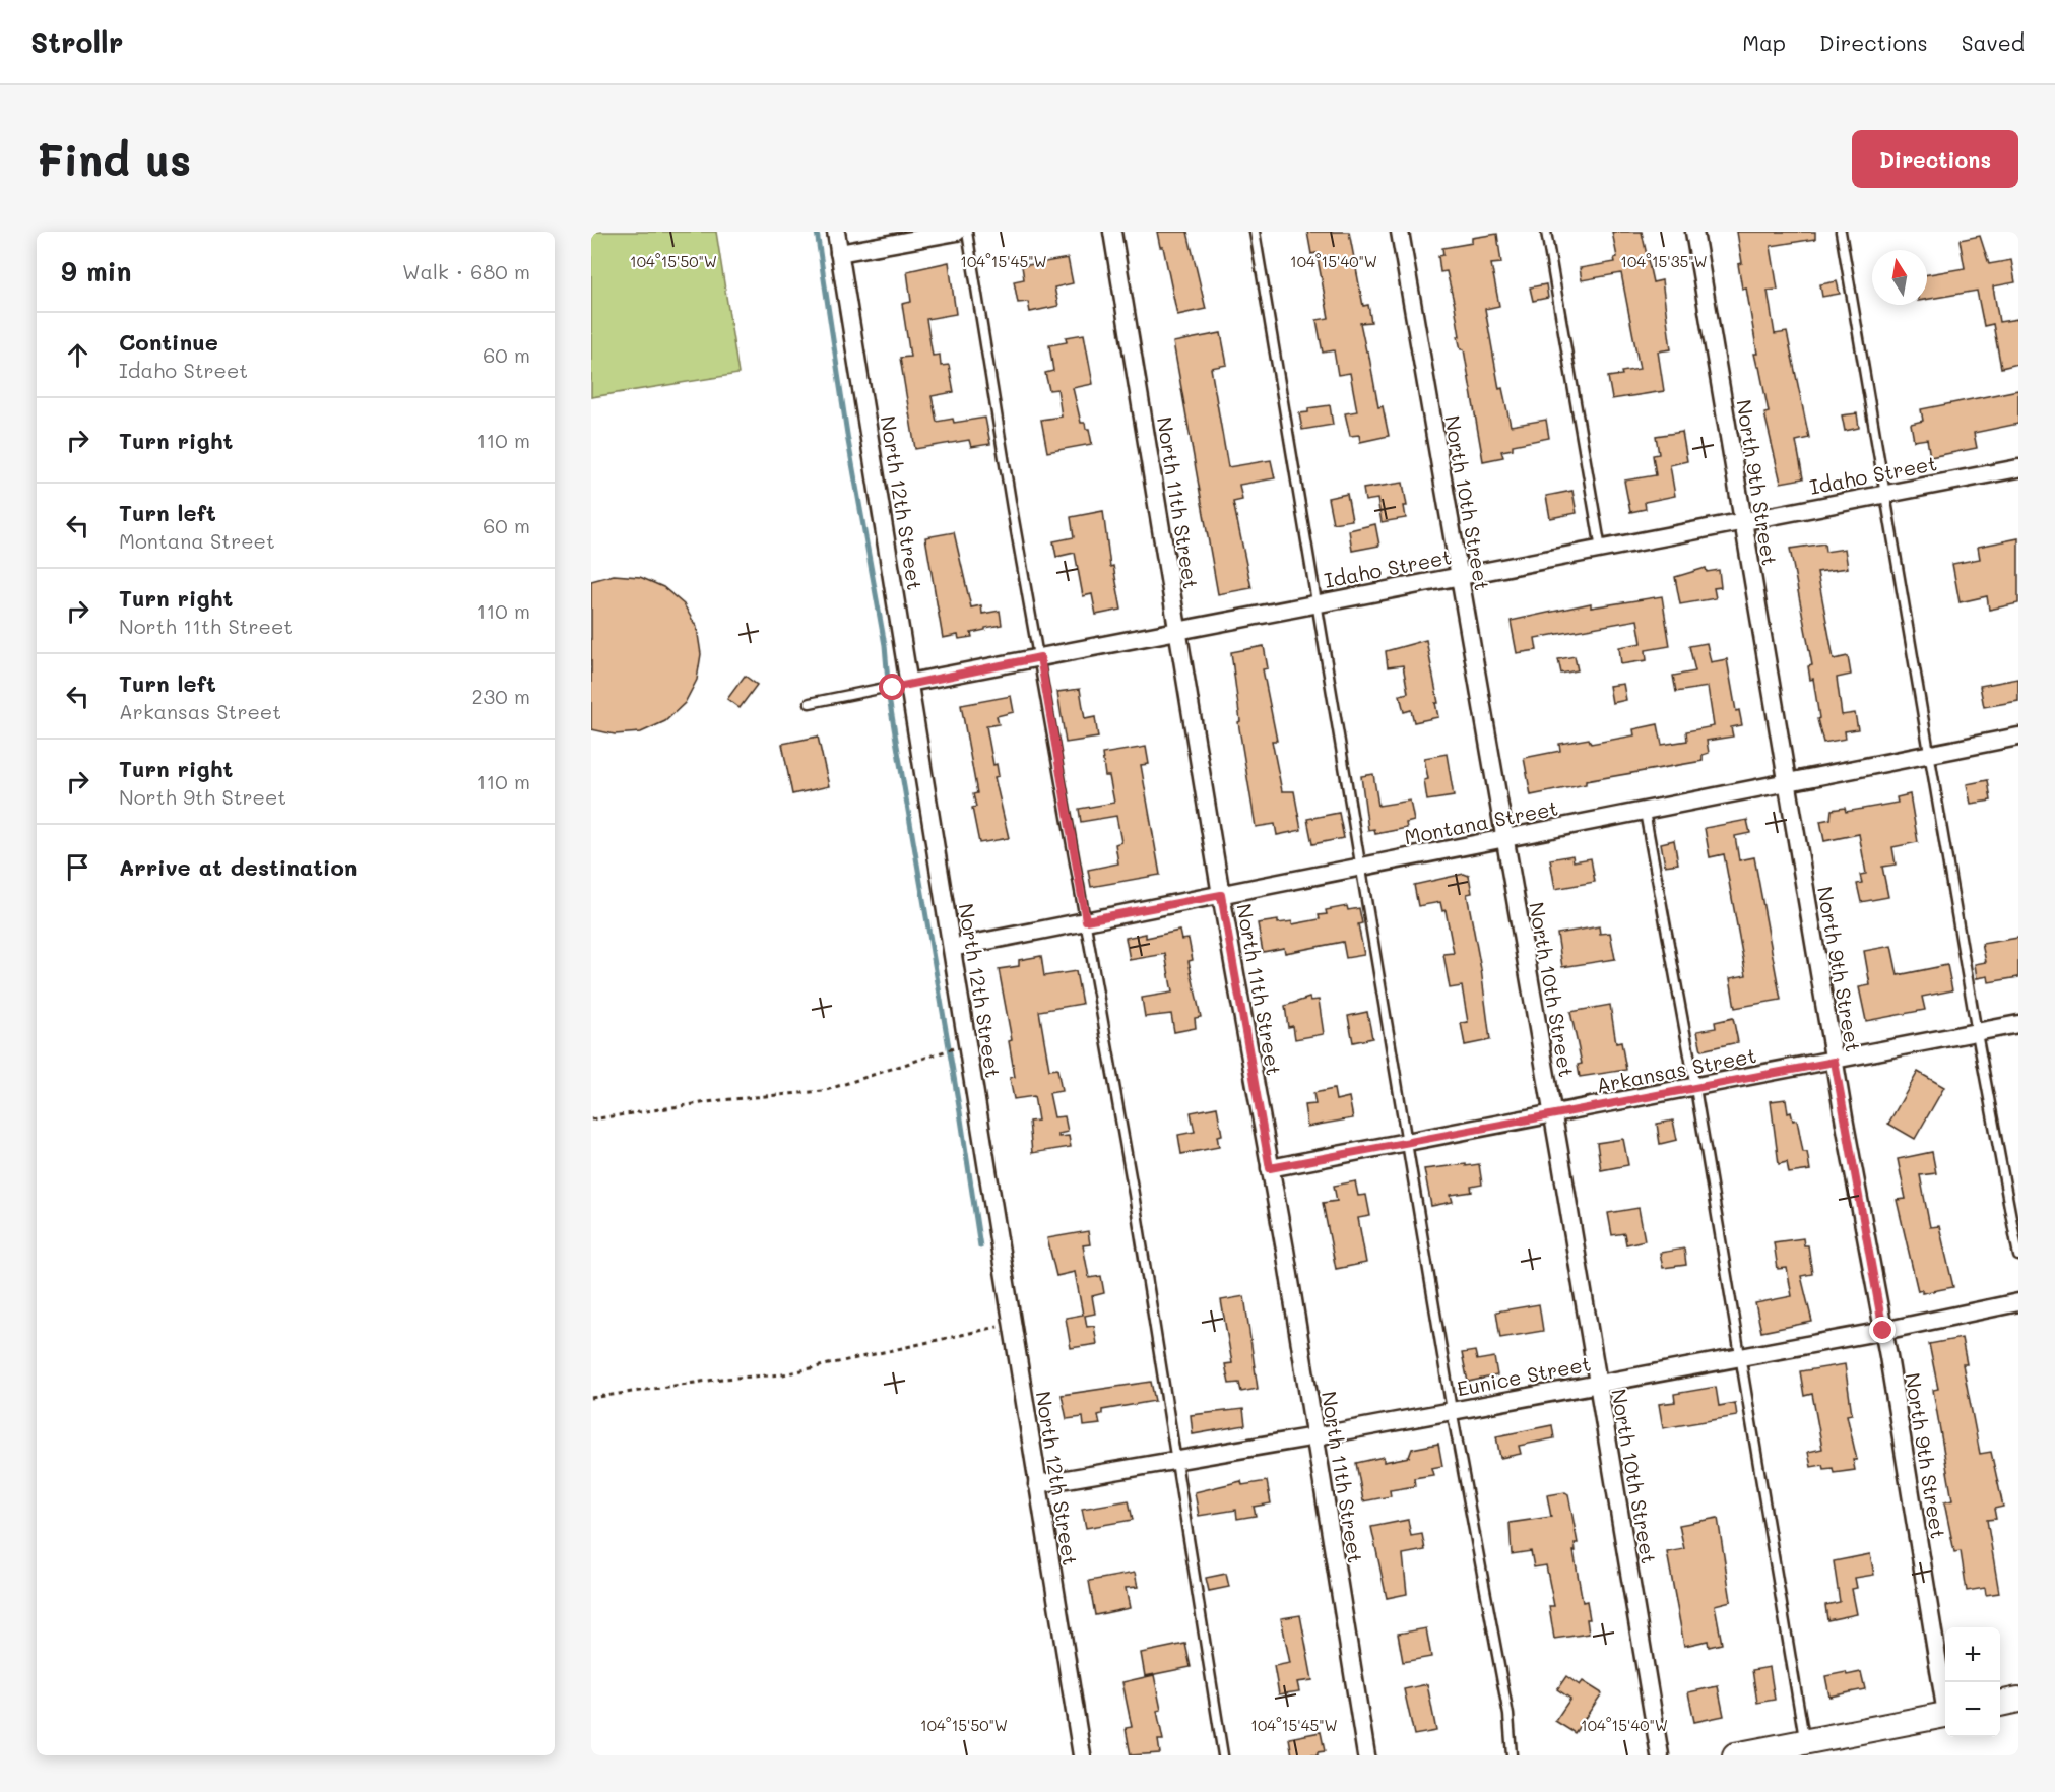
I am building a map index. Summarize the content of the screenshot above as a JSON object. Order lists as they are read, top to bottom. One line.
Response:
{"streets":{"street":["Idaho Street","North 9th Street","North 12th Street","North 11th Street","North 10th Street","Montana Street","Arkansas Street","Eunice Street"]},"crossings":[["Idaho Street","North 9th Street"],["Idaho Street","North 12th Street"],["Idaho Street","North 11th Street"],["Idaho Street","North 10th Street"],["North 9th Street","Montana Street"],["North 9th Street","Arkansas Street"],["North 9th Street","Eunice Street"],["North 12th Street","Montana Street"],["North 12th Street","Eunice Street"],["North 11th Street","Montana Street"],["North 11th Street","Arkansas Street"],["North 11th Street","Eunice Street"],["North 10th Street","Montana Street"],["North 10th Street","Arkansas Street"],["North 10th Street","Eunice Street"]],"north":"top","page":{"header":"Strollr","nav":["Map","Directions","Saved"],"buttons":"Directions","title":"Find us","heading":["9 min","Walk · 680 m"],"list":[["Continue","Idaho Street","60 m"],["Turn right","110 m"],["Turn left","Montana Street","60 m"],["Turn right","North 11th Street","110 m"],["Turn left","Arkansas Street","230 m"],["Turn right","North 9th Street","110 m"],"Arrive at destination"],"map_buttons":["+","−"]},"coordinates":["104°15'50\"W","104°15'45\"W","104°15'40\"W","104°15'35\"W"]}
